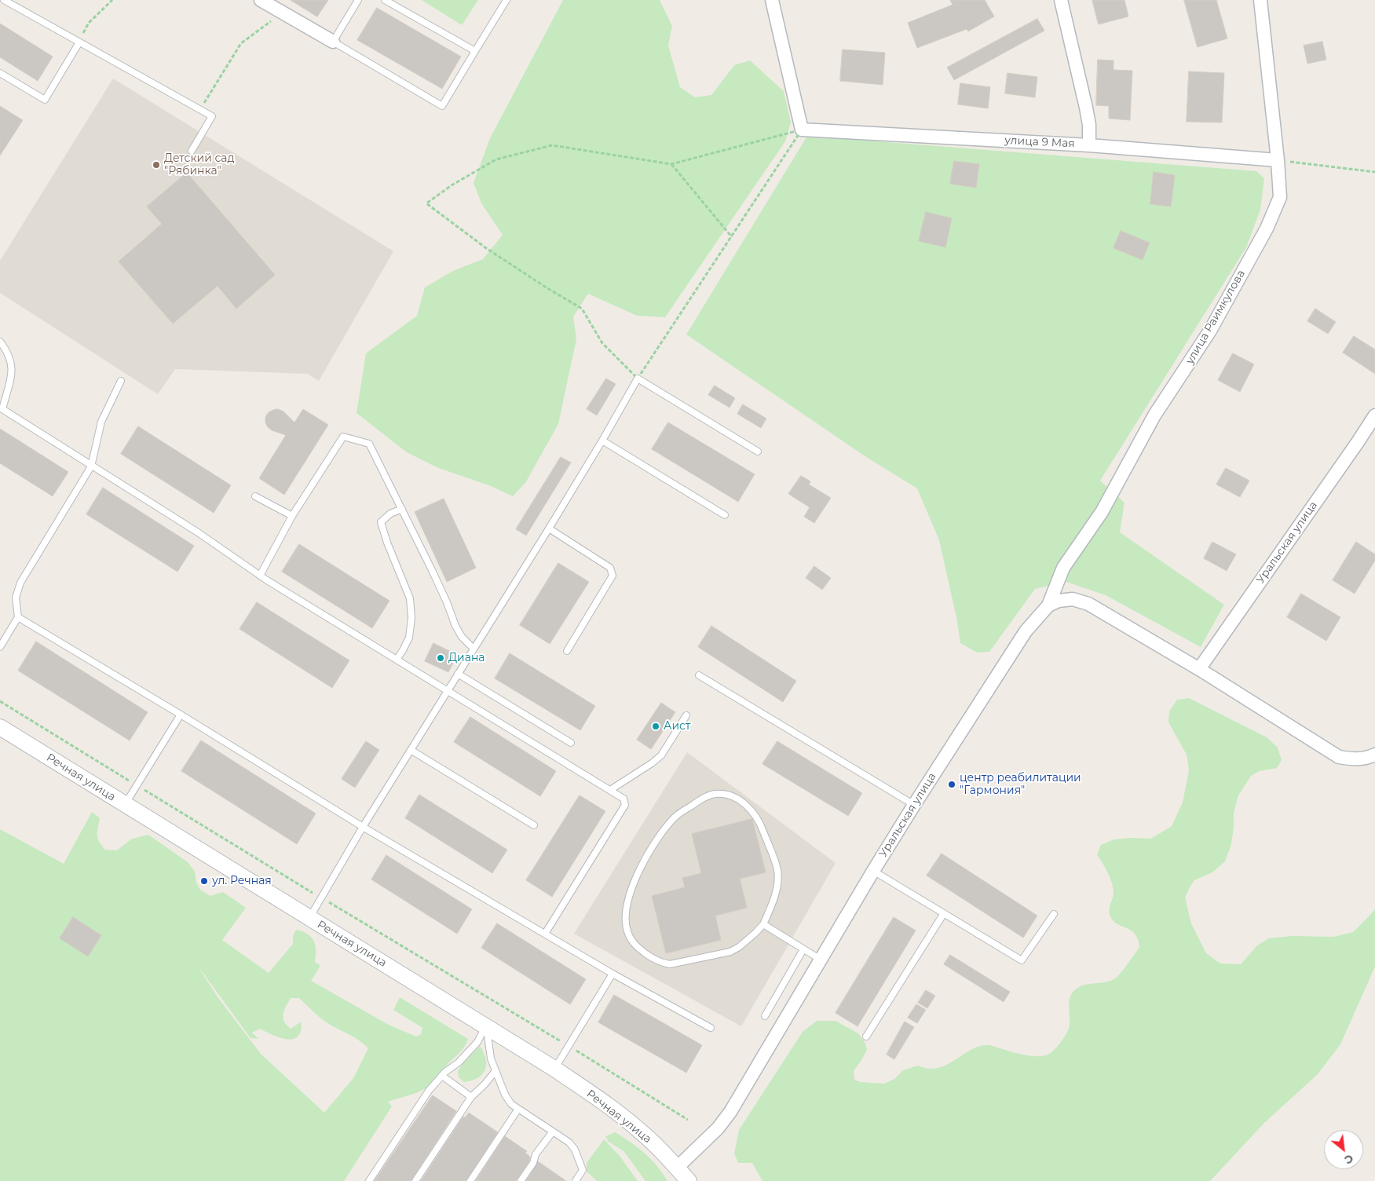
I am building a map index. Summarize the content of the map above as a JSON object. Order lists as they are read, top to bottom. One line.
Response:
{"streets":{"street":["улица 9 Мая","улица Раимкулова","Уральская улица","Речная улица"]},"crossings":[["улица 9 Мая","улица Раимкулова"],["улица Раимкулова","Уральская улица"],["Уральская улица","Речная улица"]],"places":["Детский сад \"Рябинка\"","Диана","Аист","центр реабилитации \"Гармония\"","ул. Речная"],"north":"bottom right"}
